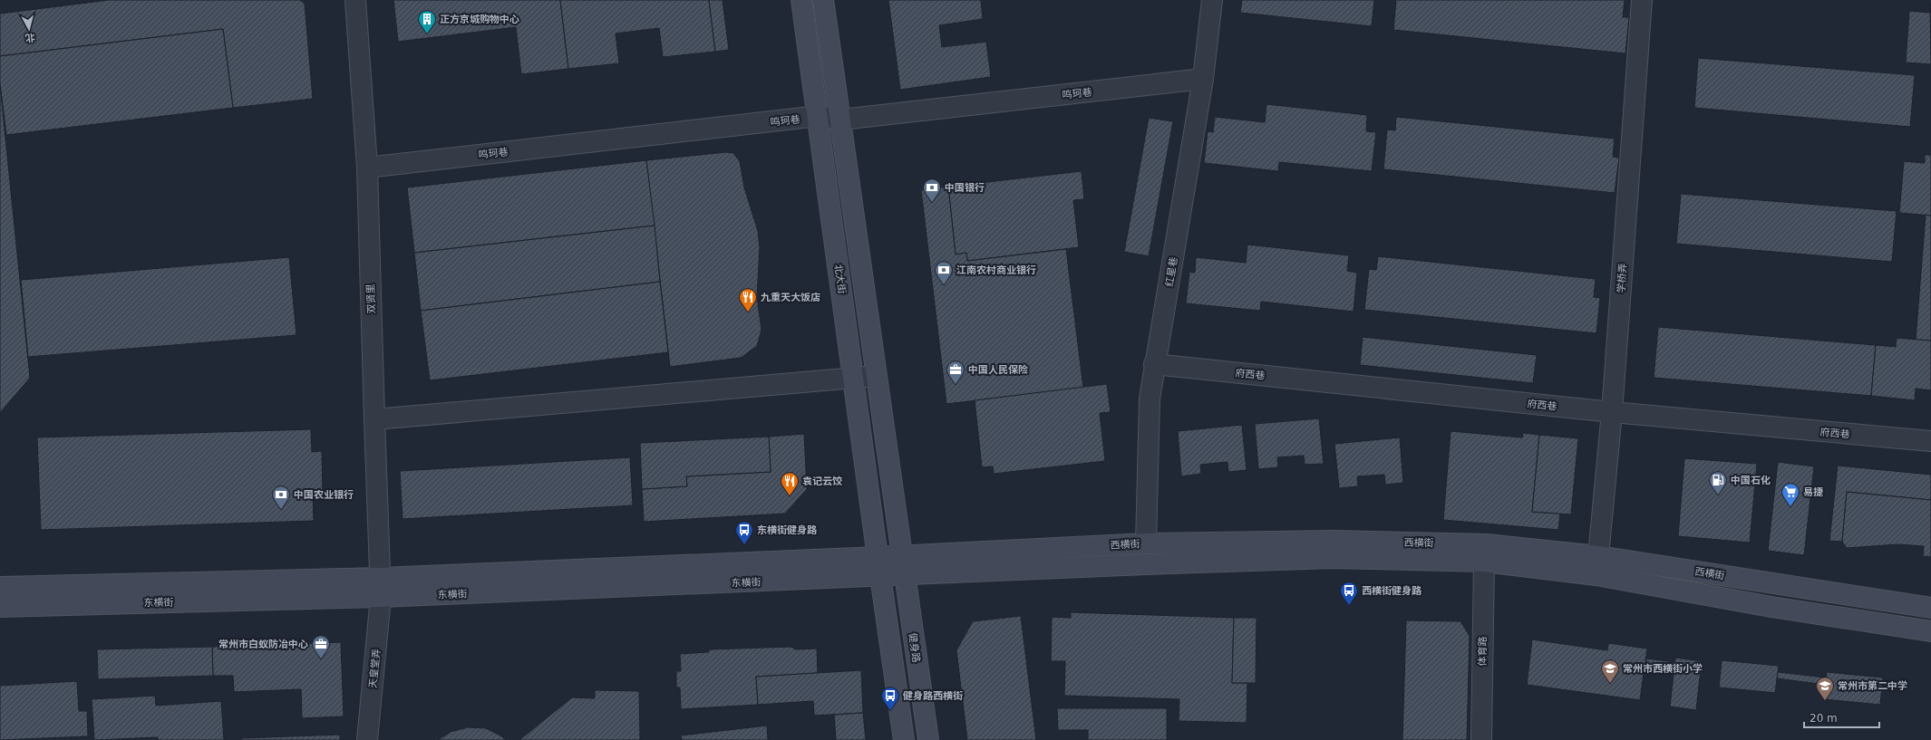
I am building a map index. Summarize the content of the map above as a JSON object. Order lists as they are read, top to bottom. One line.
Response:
{"streets":{"main road":["北大街","西横街","东横街","健身路"],"street":["鸣珂巷","红星巷","学桥弄","双贤里","府西巷","体育路","天皇堂弄"]},"crossings":[["鸣珂巷","红星巷"],["鸣珂巷","北大街"],["鸣珂巷","双贤里"],["红星巷","府西巷"],["红星巷","西横街"],["学桥弄","府西巷"],["学桥弄","西横街"],["北大街","东横街"],["双贤里","东横街"],["双贤里","天皇堂弄"],["西横街","东横街"],["西横街","健身路"],["西横街","体育路"],["东横街","健身路"],["东横街","天皇堂弄"]],"places":{"building":["正方京城购物中心"],"bank":["中国银行","江南农村商业银行","中国农业银行"],"restaurant":["九重天大饭店","袁记云饺"],"office":["中国人民保险","常州市白蚁防冶中心"],"fuel station":["中国石化"],"supermarket":["易捷"],"bus stop":["东横街健身路","西横街健身路","健身路西横街"],"school or university":["常州市西横街小学","常州市第二中学"]},"scale_bar":"20 m","north":"bottom"}
